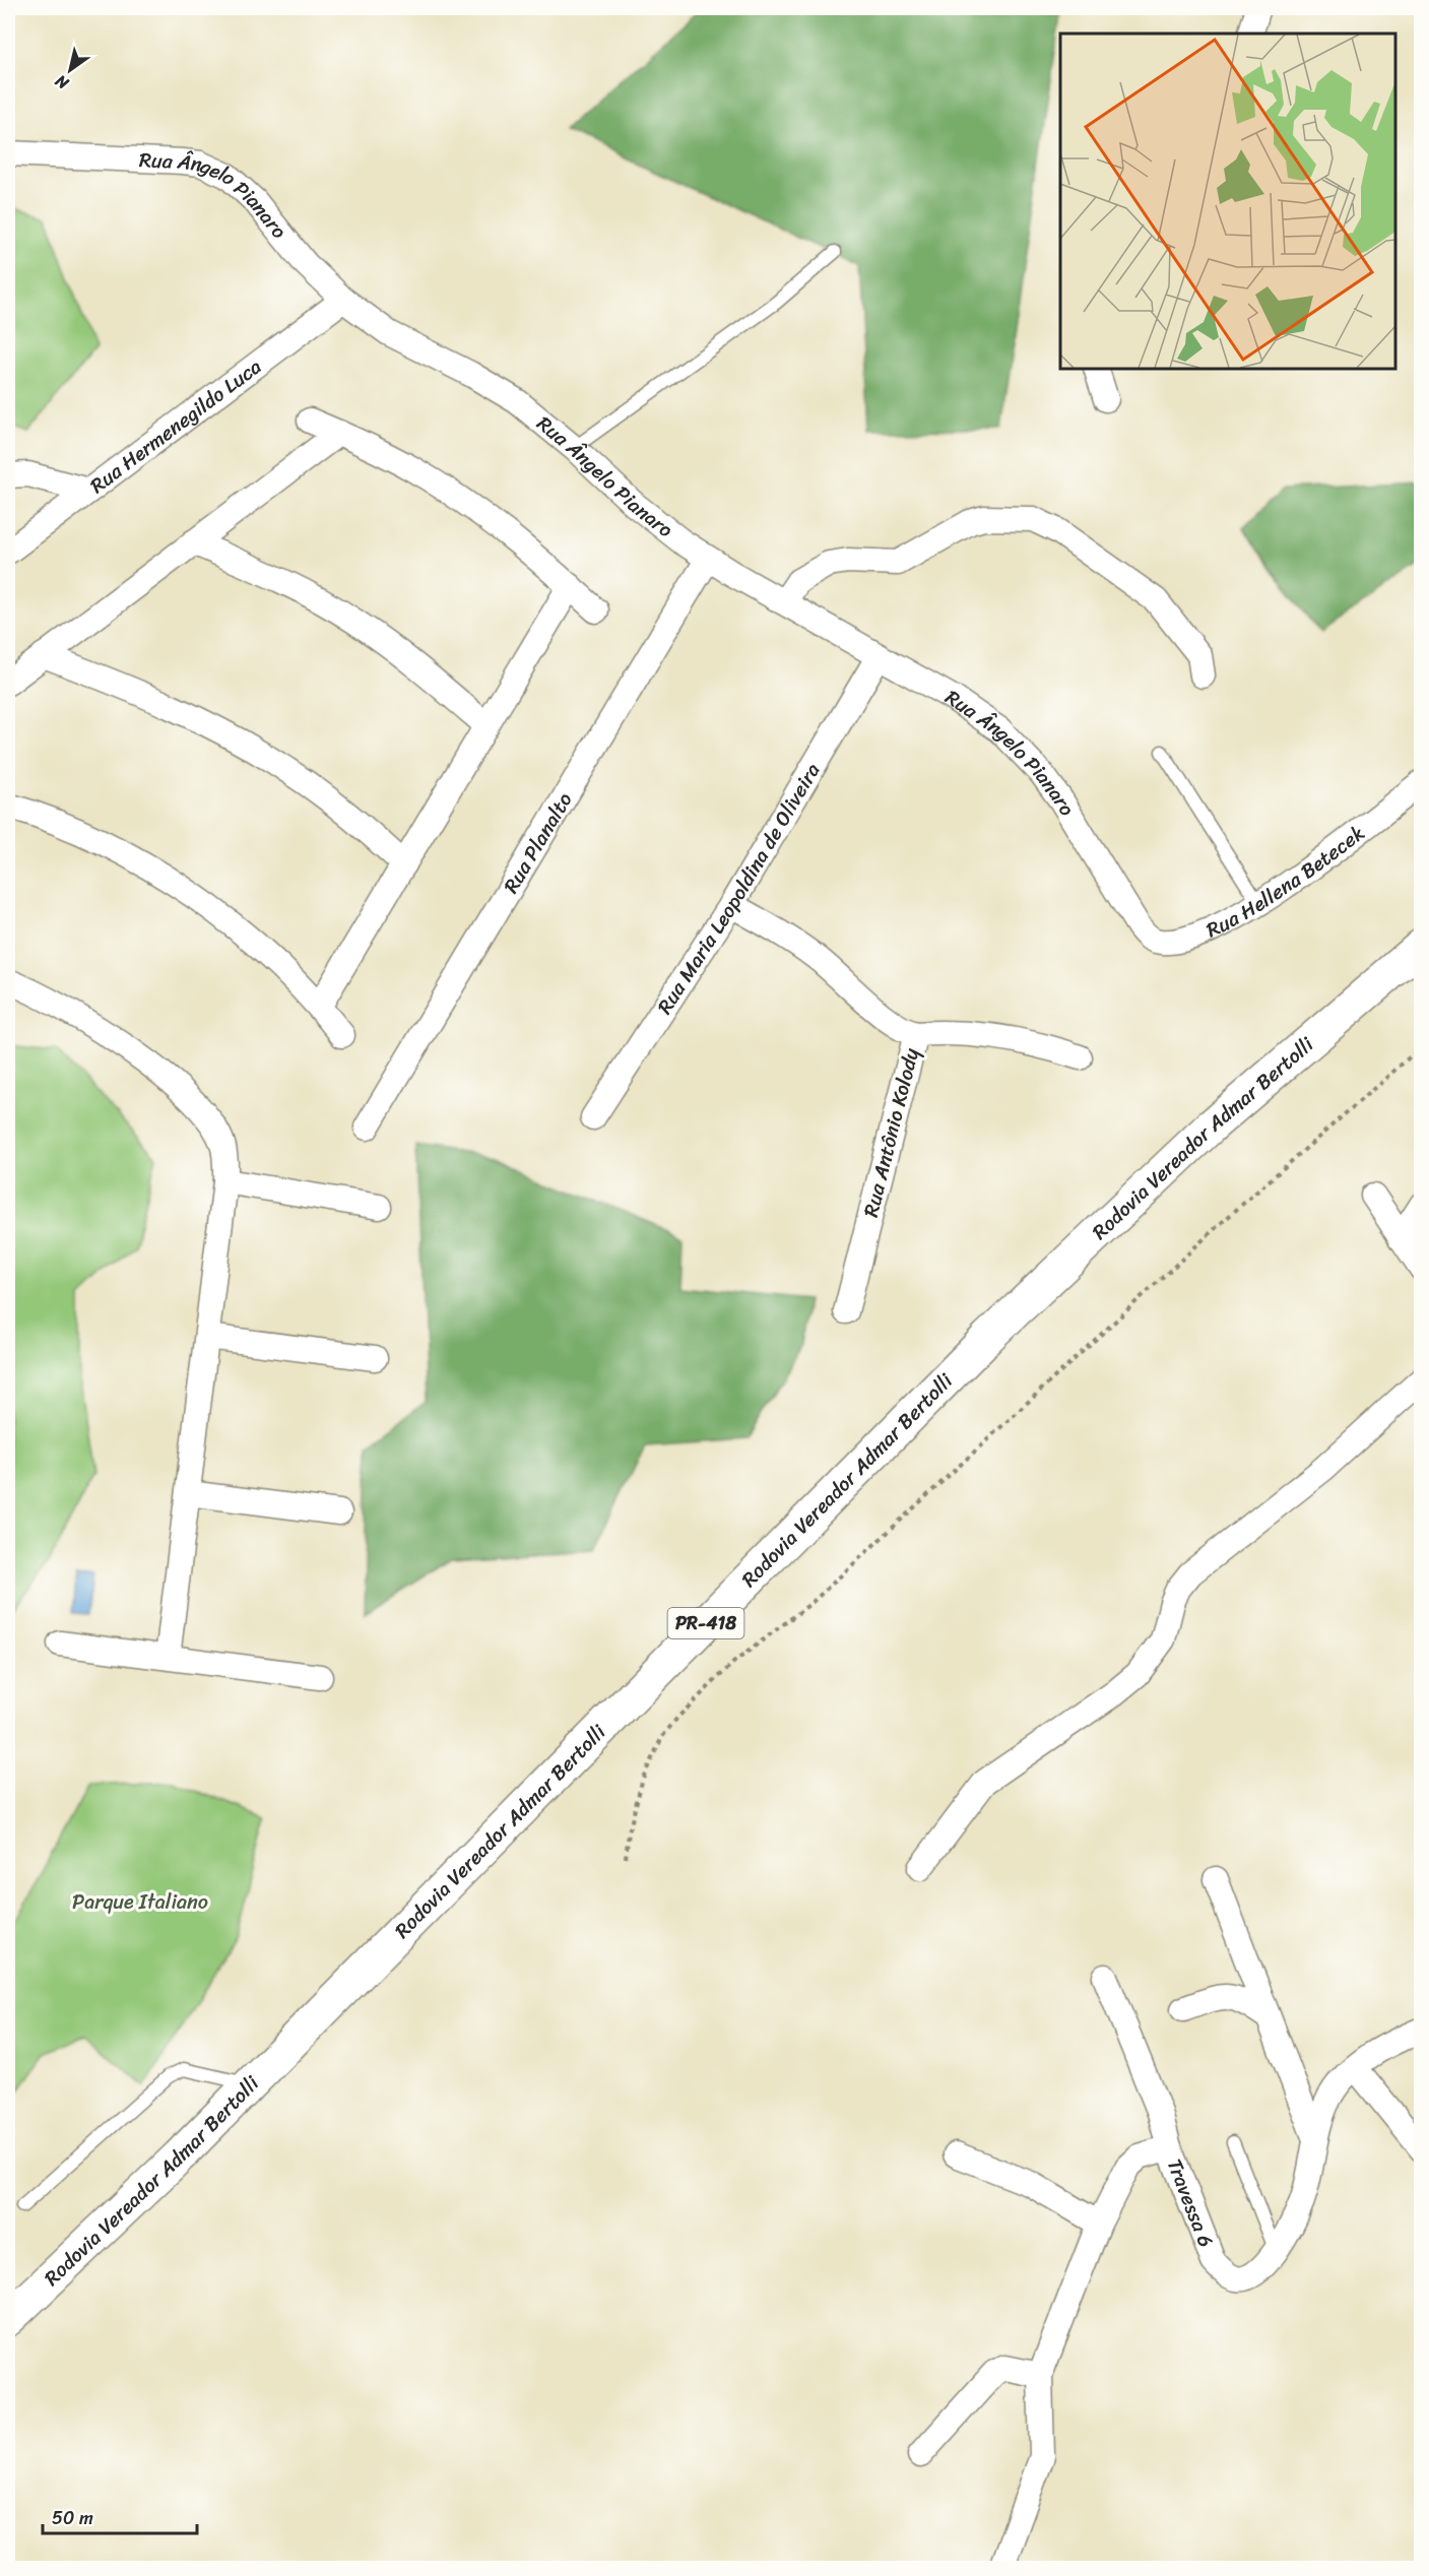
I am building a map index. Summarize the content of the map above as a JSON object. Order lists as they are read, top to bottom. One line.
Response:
{"streets":{"highway":["Rodovia Vereador Admar Bertolli","PR-418"],"street":["Rua Ângelo Pianaro","Rua Hermenegildo Luca","Rua Planalto","Rua Hellena Betecek","Rua Maria Leopoldina de Oliveira","Rua Antônio Kolody","Travessa 6"]},"crossings":[["Rua Ângelo Pianaro","Rua Hermenegildo Luca"],["Rua Ângelo Pianaro","Rua Planalto"],["Rua Ângelo Pianaro","Rua Hellena Betecek"],["Rua Ângelo Pianaro","Rua Maria Leopoldina de Oliveira"],["Rua Maria Leopoldina de Oliveira","Rua Antônio Kolody"]],"parks":["Parque Italiano"],"scale_bar":"50 m","north":"bottom left"}
